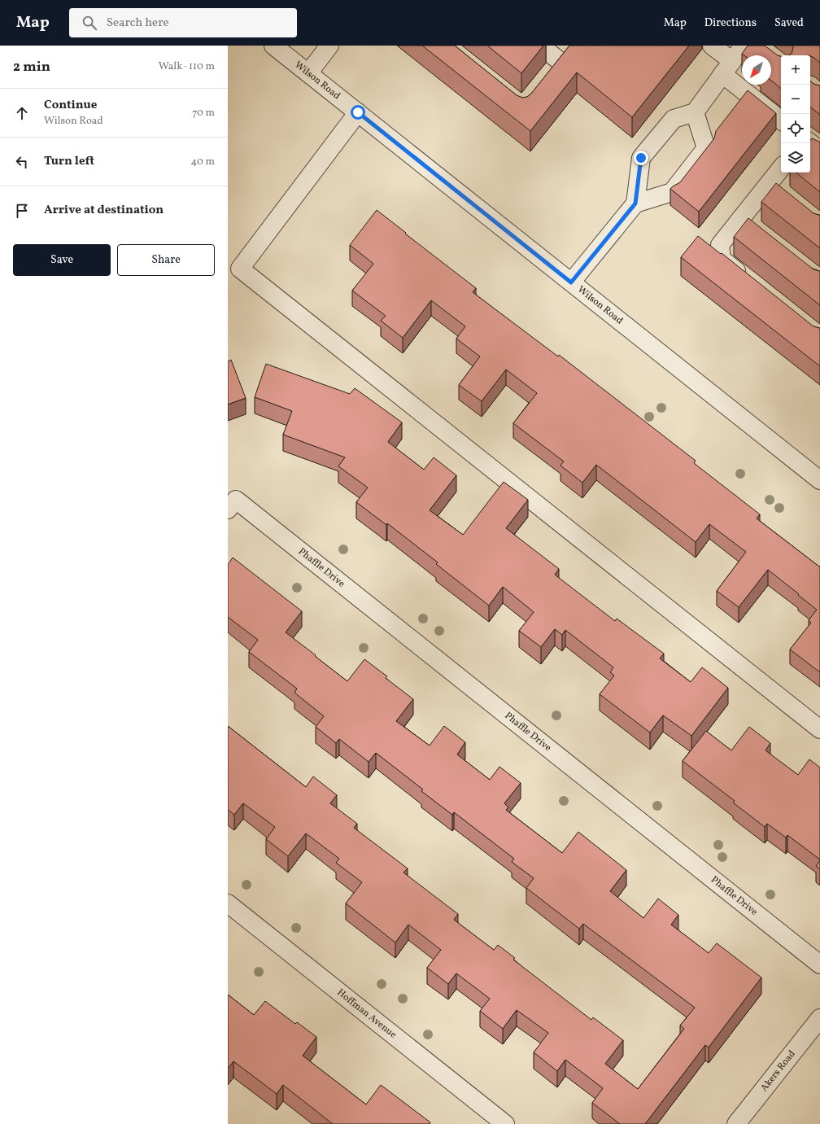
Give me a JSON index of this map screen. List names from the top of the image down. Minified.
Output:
{"streets":{"street":["Wilson Road","Phaffle Drive","Hoffman Avenue","Akers Road"]},"north":"bottom left","page":{"header":"Map","search":"Search here","nav":["Map","Directions","Saved"],"heading":["2 min","Walk · 110 m"],"map_buttons":["+","−"],"list":[["Continue","Wilson Road","70 m"],["Turn left","40 m"],"Arrive at destination"],"buttons":["Save","Share"]}}
